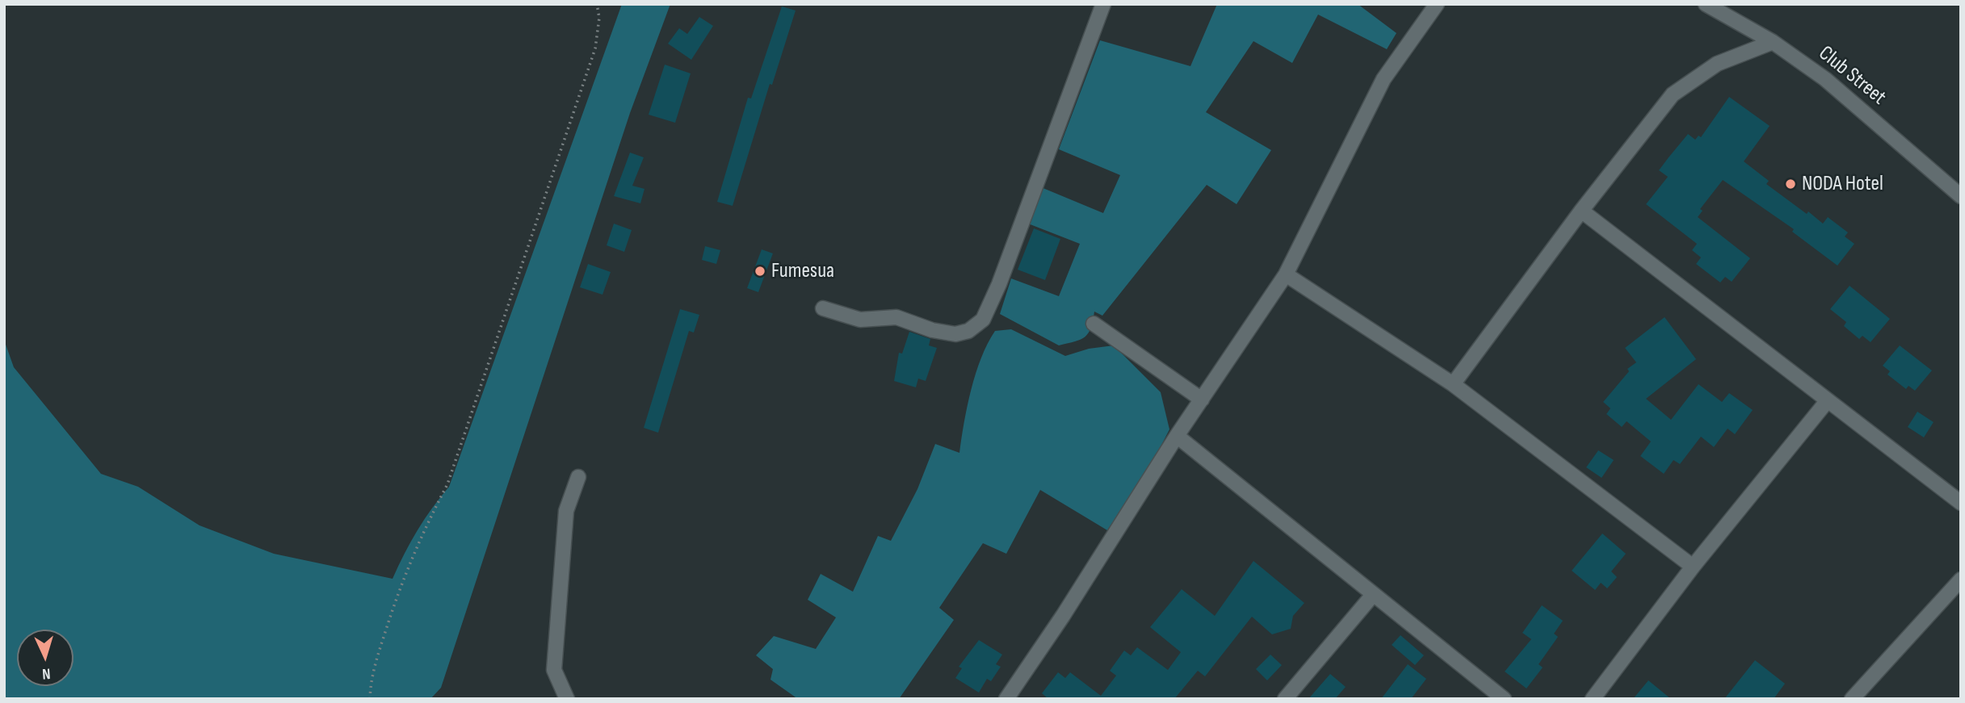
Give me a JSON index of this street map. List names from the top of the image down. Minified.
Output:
{"streets":{"street":["Club Street"]},"places":["NODA Hotel","Fumesua"],"north":"bottom"}
